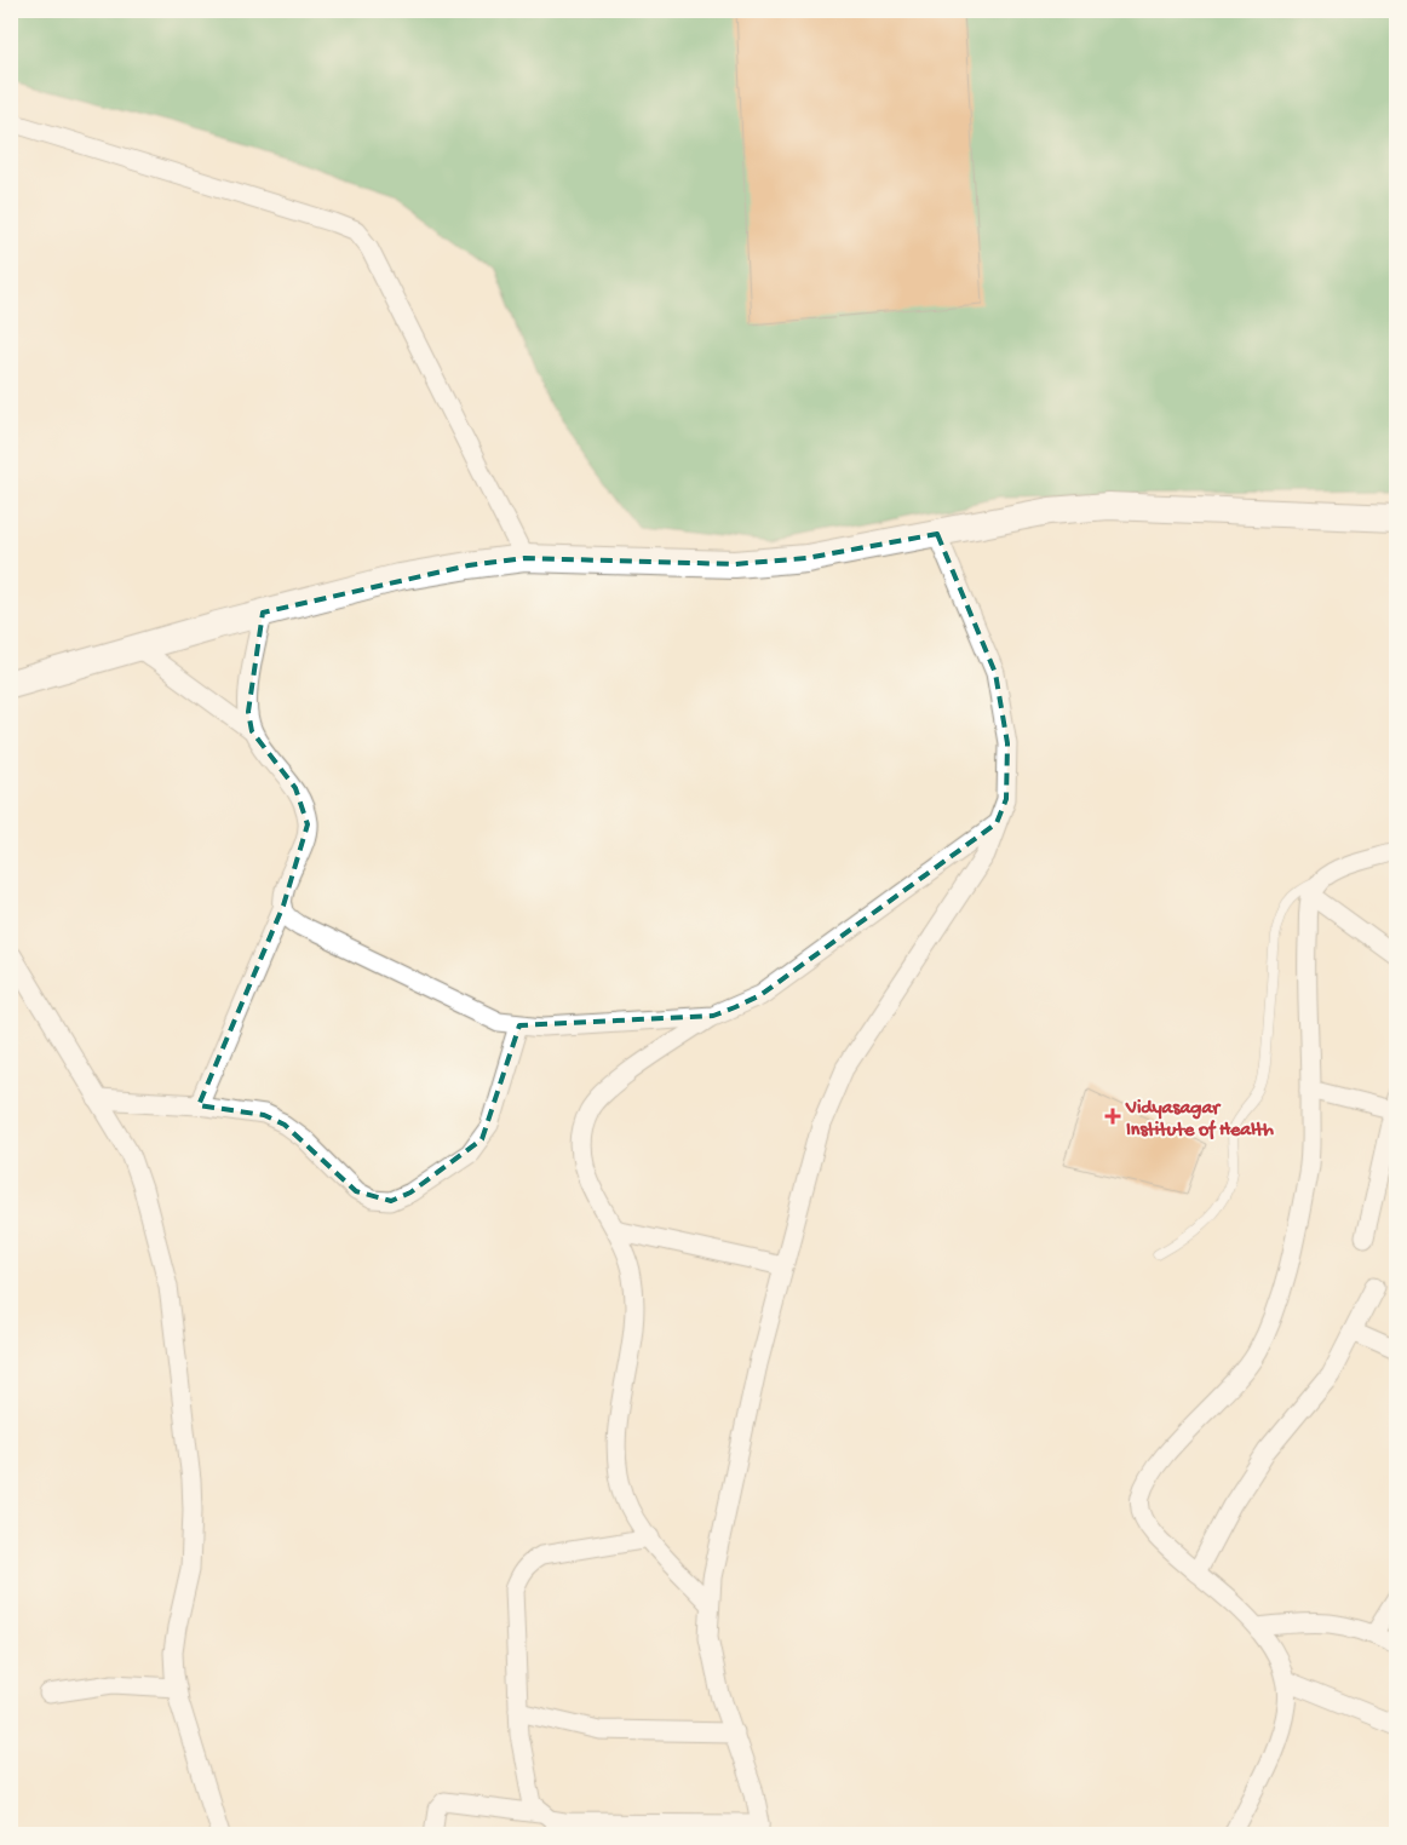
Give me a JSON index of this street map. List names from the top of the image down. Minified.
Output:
{"places":{"health":["Vidyasagar Institute of Health"]}}
